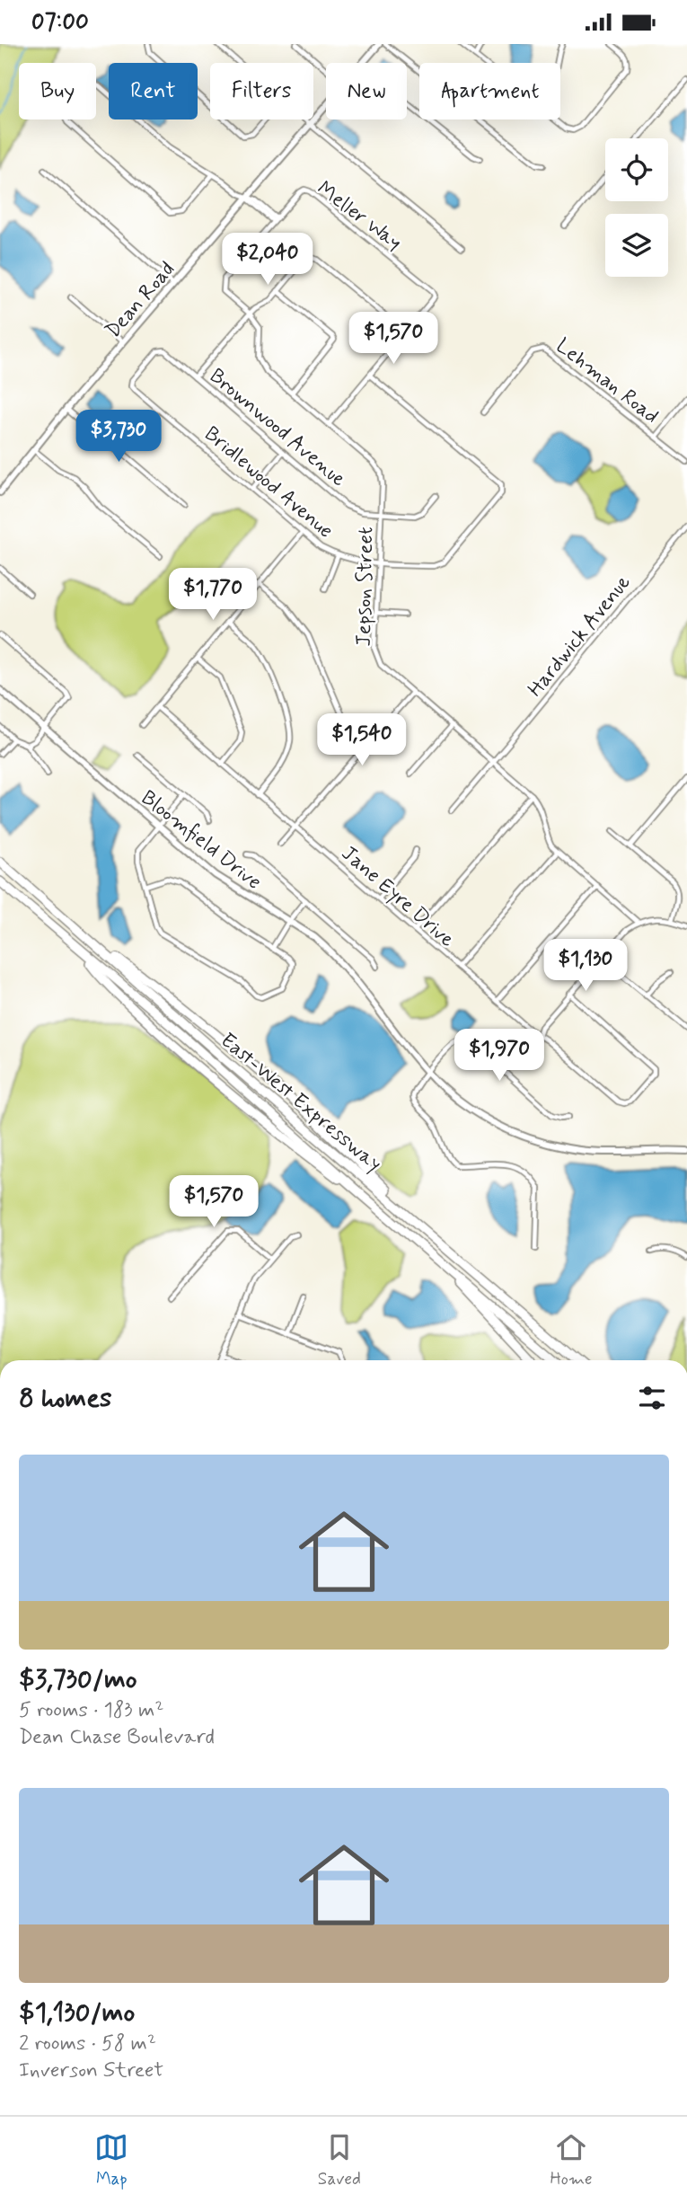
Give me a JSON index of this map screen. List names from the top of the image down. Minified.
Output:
{"streets":{"highway":["East-West Expressway"],"street":["Meller Way","Dean Road","Lehman Road","Brownwood Avenue","Bridlewood Avenue","Jepson Street","Hardwick Avenue","Bloomfield Drive","Jane Eyre Drive"]},"crossings":[["Meller Way","Jepson Street"],["Brownwood Avenue","Bridlewood Avenue"],["Brownwood Avenue","Jepson Street"],["Bridlewood Avenue","Jepson Street"],["Jepson Street","Hardwick Avenue"]],"page":{"status":"07:00","chip":["Buy","Rent","Filters","New","Apartment"],"price":["$2,040","$1,570","$3,730","$1,770","$1,540","$1,130","$1,970","$1,570"],"heading":"8 homes","list":[{"name":"$3,730/mo","note":"5 rooms · 183 m² · Dean Chase Boulevard"},{"name":"$1,130/mo","note":"2 rooms · 58 m² · Inverson Street"}],"tabs":["Map","Saved","Home"]}}
